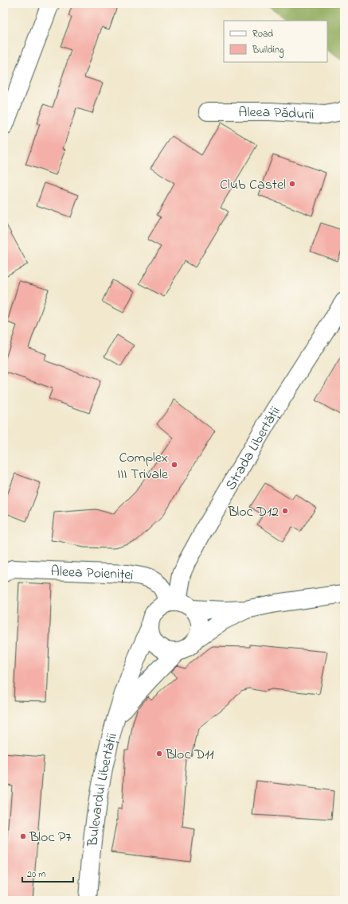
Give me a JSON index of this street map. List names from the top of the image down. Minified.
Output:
{"streets":{"street":["Aleea Pădurii","Strada Libertății","Aleea Poieniței","Bulevardul Libertății"]},"crossings":[["Strada Libertății","Aleea Poieniței"],["Strada Libertății","Bulevardul Libertății"],["Aleea Poieniței","Bulevardul Libertății"]],"places":["Club Castel","Complex III Trivale","Bloc D12","Bloc D11","Bloc P7"],"legend":["Road","Building"],"scale_bar":"20 m"}
